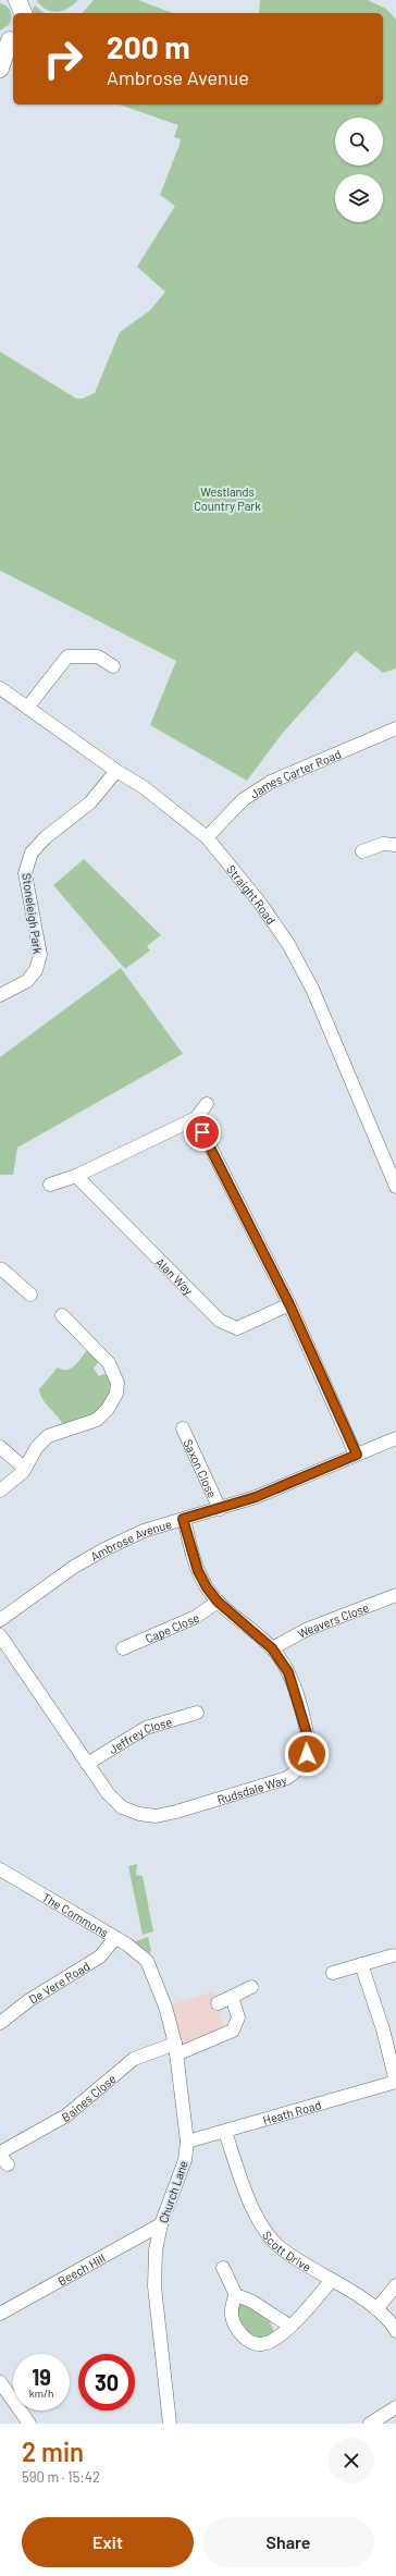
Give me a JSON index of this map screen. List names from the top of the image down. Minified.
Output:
{"streets":{"street":["James Carter Road","Straight Road","Stoneleigh Park","Alan Way","Saxon Close","Ambrose Avenue","Weavers Close","Cape Close","Jeffrey Close","Rudsdale Way","The Commons","De Vere Road","Baines Close","Heath Road","Church Lane","Scott Drive","Beech Hill"]},"crossings":[["James Carter Road","Straight Road"],["Straight Road","Stoneleigh Park"],["Saxon Close","Ambrose Avenue"],["Ambrose Avenue","Rudsdale Way"],["Weavers Close","Rudsdale Way"],["Cape Close","Rudsdale Way"],["Jeffrey Close","Rudsdale Way"],["The Commons","De Vere Road"],["The Commons","Church Lane"],["Baines Close","Church Lane"],["Heath Road","Church Lane"],["Heath Road","Scott Drive"],["Church Lane","Beech Hill"]],"parks":["Westlands Country Park"],"page":{"turn":["200 m","Ambrose Avenue"],"speed":"19 km/h","limit":"30","heading":["2 min","590 m · 15:42"],"buttons":["Exit","Share"]}}
